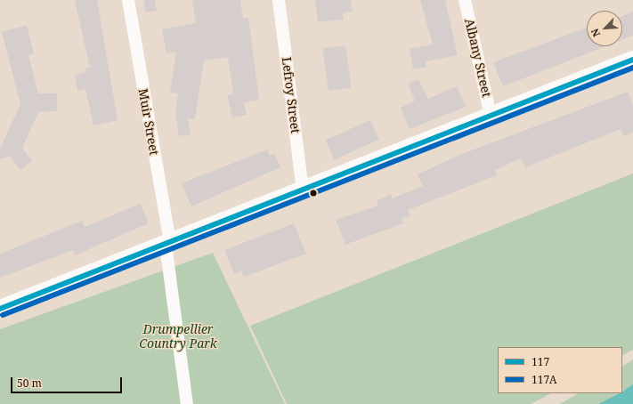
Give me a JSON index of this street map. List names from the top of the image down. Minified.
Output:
{"streets":{"street":["Albany Street","Lefroy Street","Muir Street"]},"parks":["Drumpellier Country Park"],"lines":["transit line 117","transit line 117A"],"legend":["117","117A"],"scale_bar":"50 m","north":"bottom left"}
